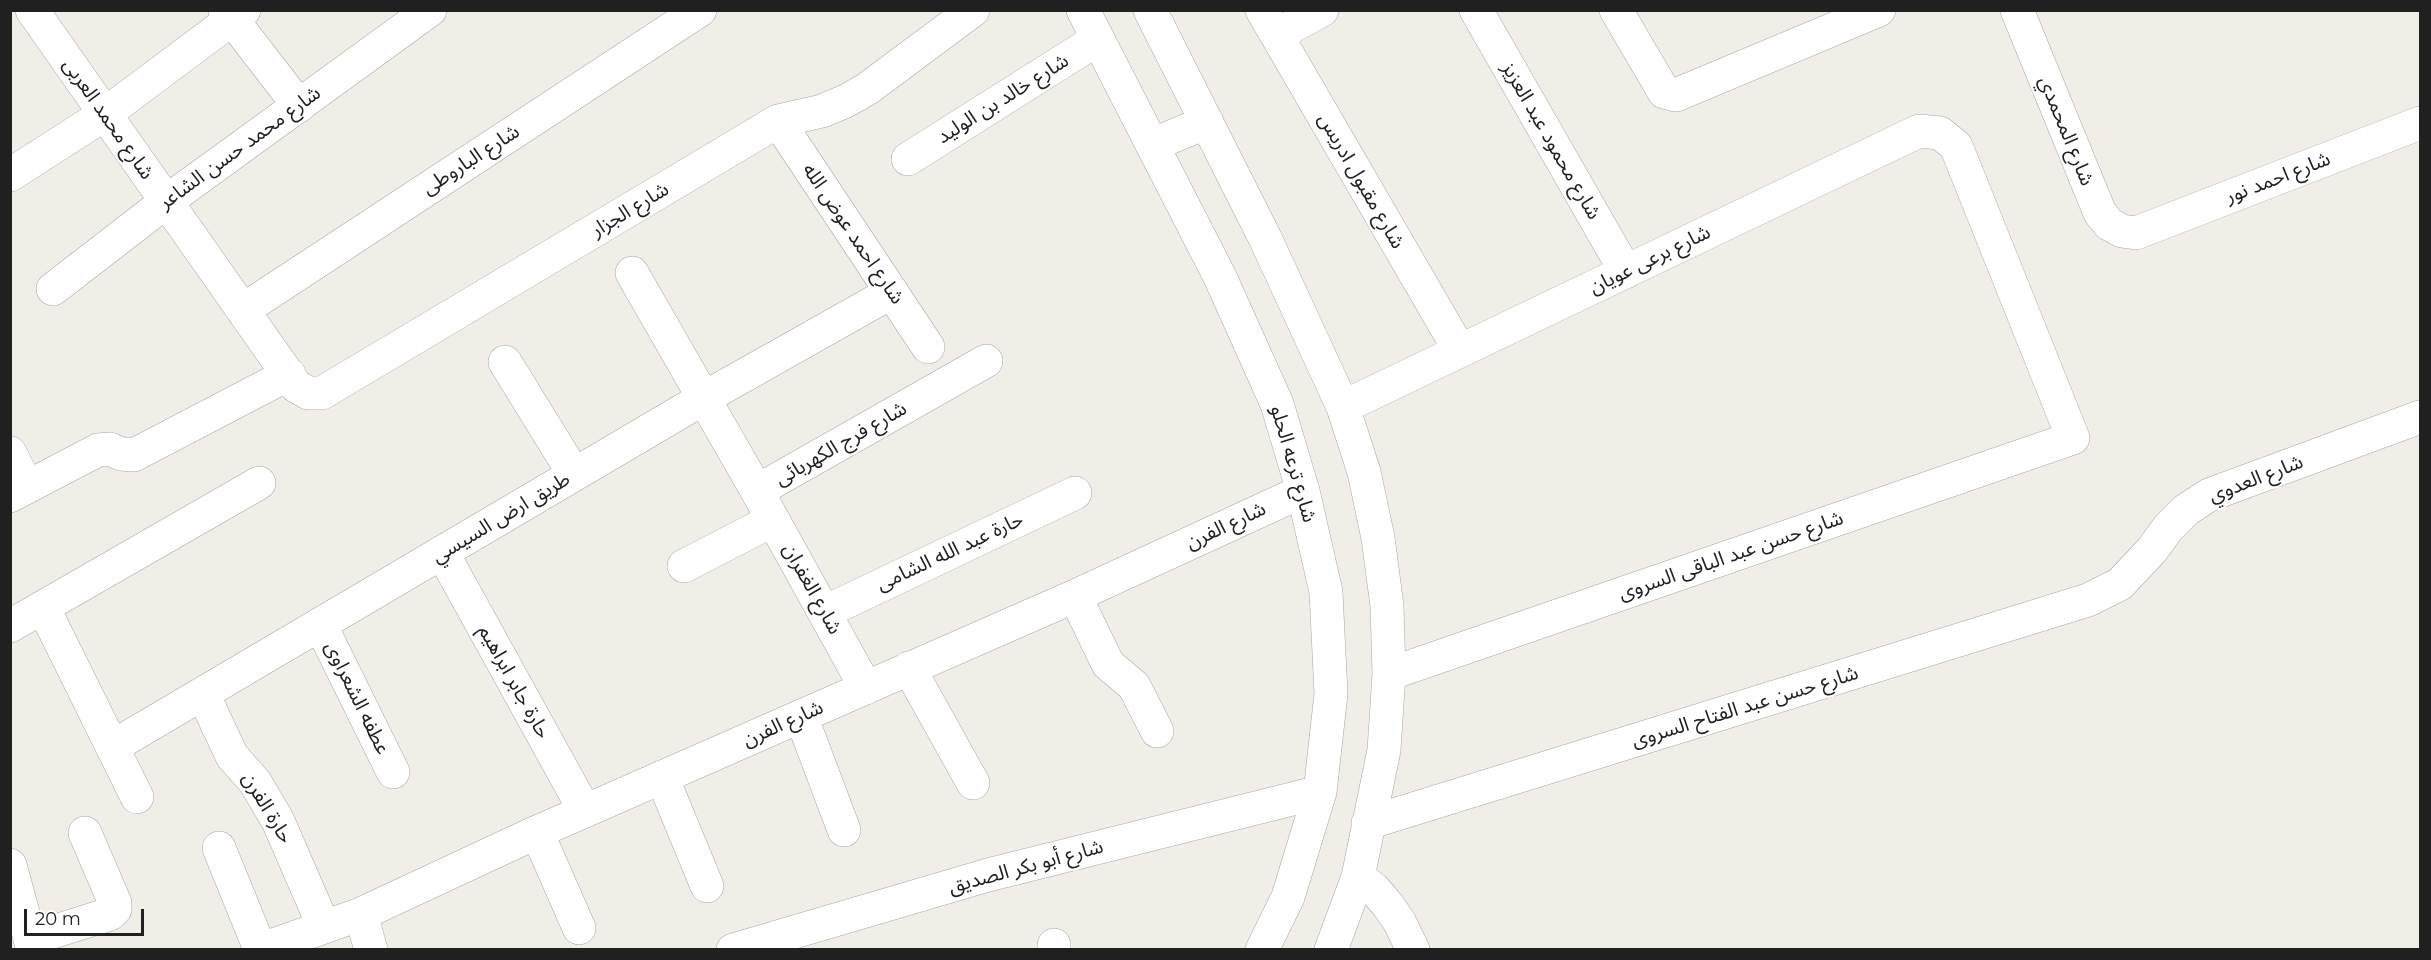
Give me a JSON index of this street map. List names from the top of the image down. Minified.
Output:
{"streets":{"street":["شارع خالد بن الوليد","شارع محمد العربى","شارع المحمدي","شارع محمود عبد العزيز","شارع محمد حسن الشاعر","شارع الباروطى","شارع احمد نور","شارع مقبول ادريس","شارع الجزار","شارع احمد عوض الله","شارع برعى عويان","شارع فرج الكهربائى","شارع ترعه الحلو","شارع العدوي","طريق ارض السيسي","شارع الفرن","حارة عبد الله الشامى","شارع حسن عبد الباقى السروى","شارع الغفران","حارة جابر ابراهيم","عطفه الشعراوى","شارع حسن عبد الفتاح السروى","حارة الفرن","شارع أبو بكر الصديق"]},"crossings":[["شارع خالد بن الوليد","شارع ترعه الحلو"],["شارع محمد العربى","شارع محمد حسن الشاعر"],["شارع محمد العربى","شارع الباروطى"],["شارع محمد العربى","شارع الجزار"],["شارع المحمدي","شارع احمد نور"],["شارع محمود عبد العزيز","شارع برعى عويان"],["شارع مقبول ادريس","شارع برعى عويان"],["شارع الجزار","شارع احمد عوض الله"],["شارع احمد عوض الله","طريق ارض السيسي"],["شارع برعى عويان","شارع حسن عبد الباقى السروى"],["شارع فرج الكهربائى","طريق ارض السيسي"],["شارع فرج الكهربائى","شارع الغفران"],["شارع ترعه الحلو","شارع الفرن"],["شارع ترعه الحلو","شارع أبو بكر الصديق"],["شارع العدوي","شارع حسن عبد الفتاح السروى"],["طريق ارض السيسي","حارة جابر ابراهيم"],["طريق ارض السيسي","عطفه الشعراوى"],["طريق ارض السيسي","حارة الفرن"],["شارع الفرن","شارع الغفران"],["شارع الفرن","حارة جابر ابراهيم"],["شارع الفرن","حارة الفرن"],["حارة عبد الله الشامى","شارع الغفران"]],"scale_bar":"20 m"}
